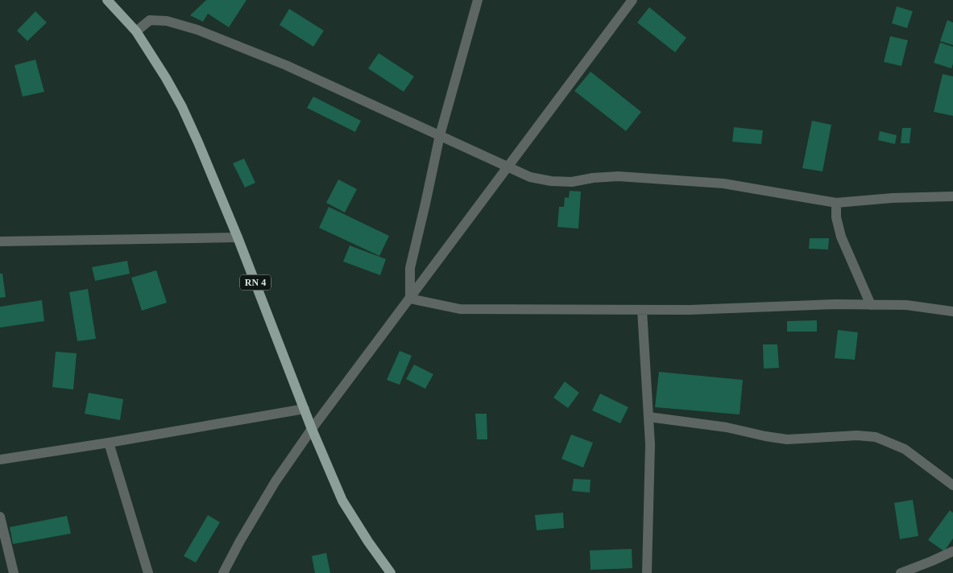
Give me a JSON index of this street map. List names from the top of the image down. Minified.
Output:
{"streets":{"main road":["RN 4"]}}
